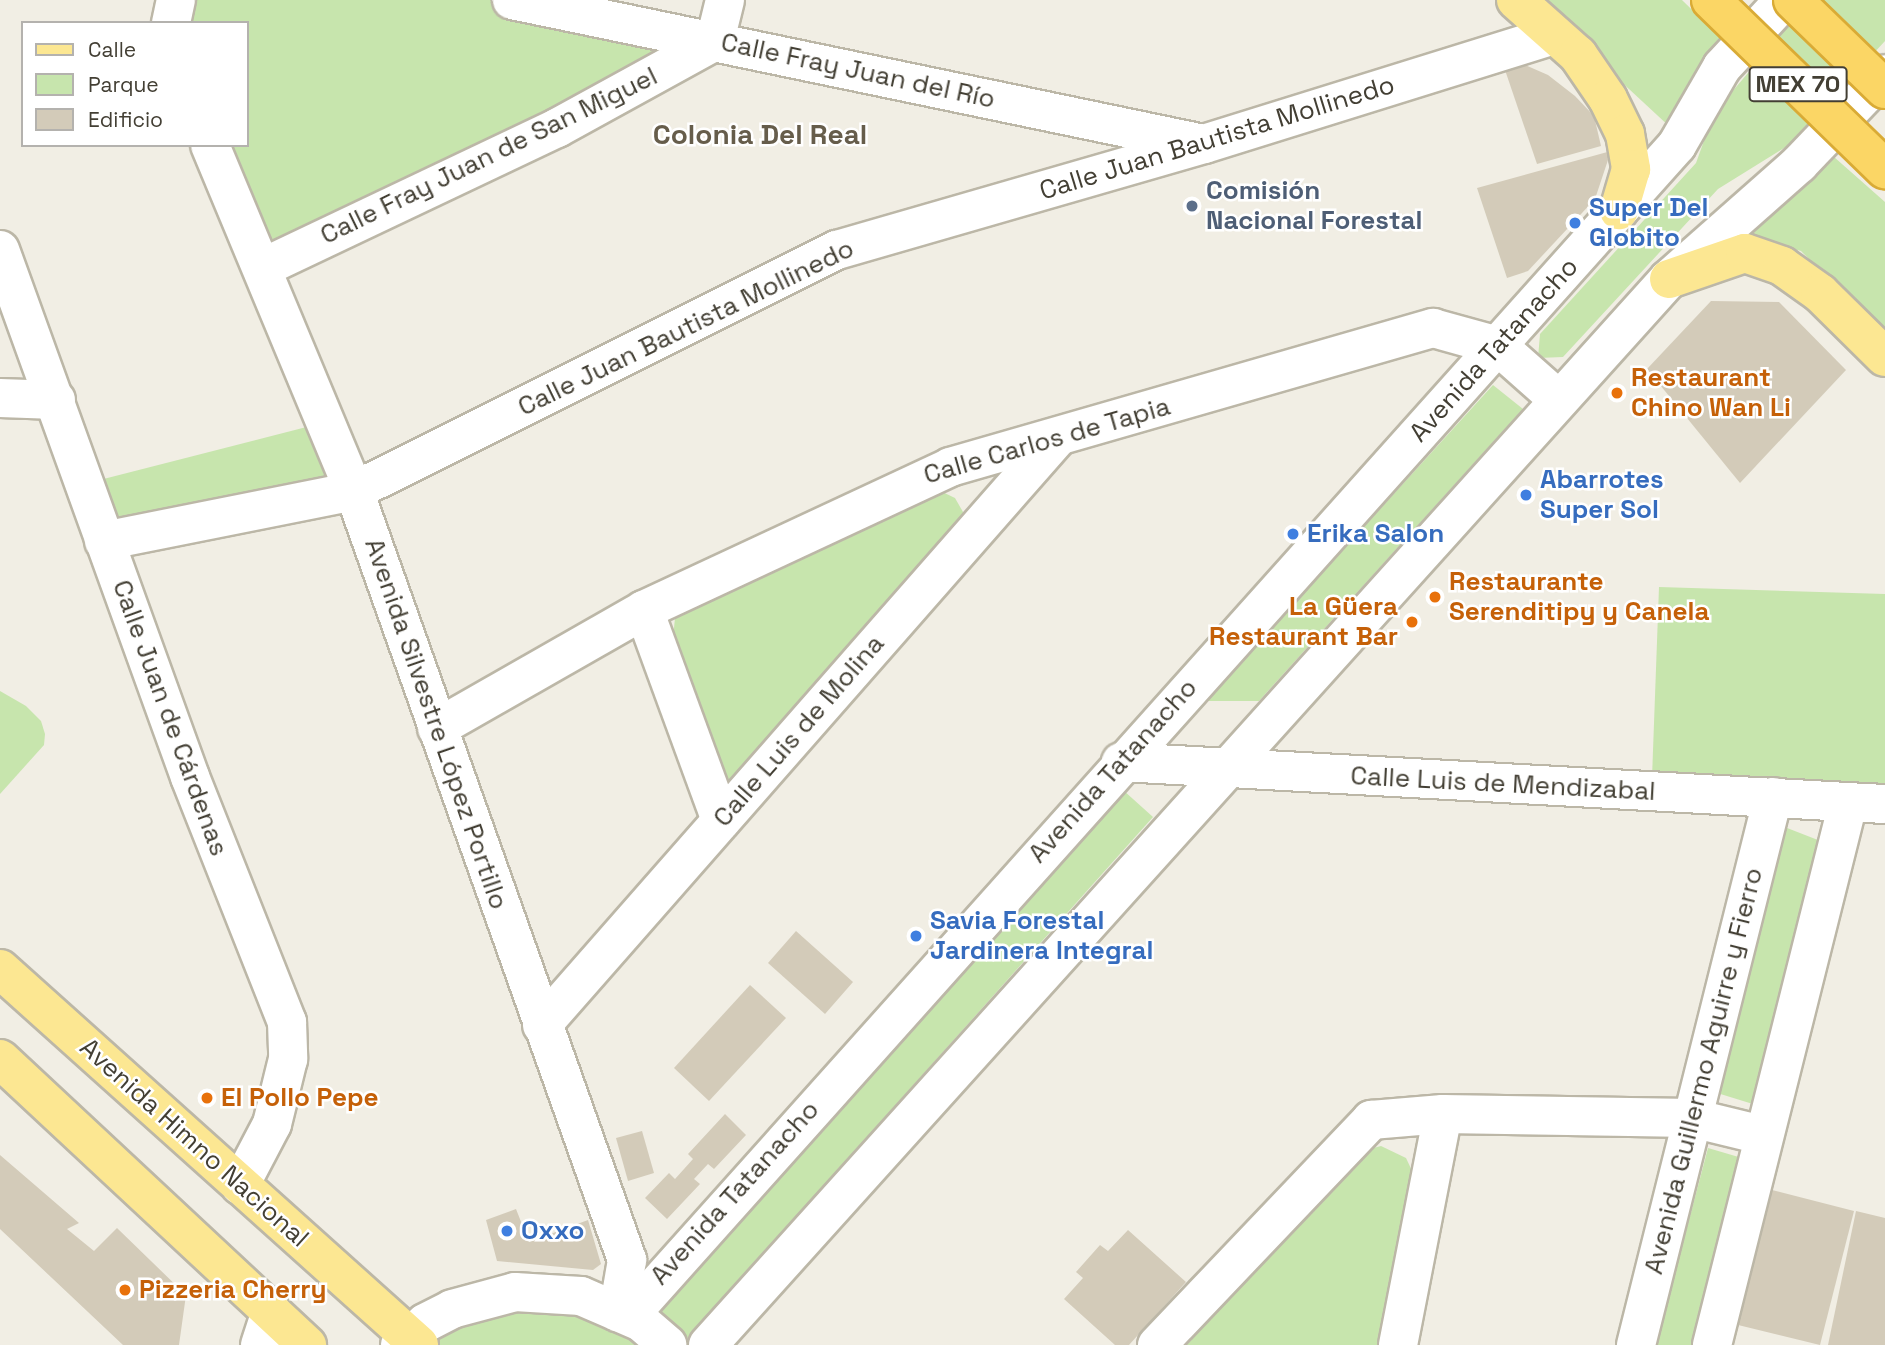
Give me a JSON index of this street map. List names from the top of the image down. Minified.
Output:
{"streets":{"highway":["MEX 70"],"main road":["Avenida Himno Nacional"],"street":["Calle Fray Juan del Río","Calle Juan Bautista Mollinedo","Calle Fray Juan de San Miguel","Avenida Tatanacho","Calle Carlos de Tapia","Calle Juan de Cárdenas","Avenida Silvestre López Portillo","Calle Luis de Molina","Calle Luis de Mendizabal","Avenida Guillermo Aguirre y Fierro"]},"crossings":[["Calle Fray Juan del Río","Calle Juan Bautista Mollinedo"],["Calle Fray Juan del Río","Calle Fray Juan de San Miguel"],["Calle Juan Bautista Mollinedo","Calle Juan de Cárdenas"],["Calle Juan Bautista Mollinedo","Avenida Silvestre López Portillo"],["Calle Fray Juan de San Miguel","Avenida Silvestre López Portillo"],["Avenida Tatanacho","Calle Carlos de Tapia"],["Avenida Tatanacho","Avenida Silvestre López Portillo"],["Avenida Tatanacho","Calle Luis de Mendizabal"],["Calle Carlos de Tapia","Avenida Silvestre López Portillo"],["Calle Carlos de Tapia","Calle Luis de Molina"],["Calle Juan de Cárdenas","Avenida Himno Nacional"],["Avenida Silvestre López Portillo","Calle Luis de Molina"],["Calle Luis de Mendizabal","Avenida Guillermo Aguirre y Fierro"]],"districts":["Colonia Del Real"],"places":["Comisión Nacional Forestal","Super Del Globito","Restaurant Chino Wan Li","Abarrotes Super Sol","Erika Salon","Restaurante Serenditipy y Canela","La Güera Restaurant Bar","Savia Forestal Jardinera Integral","El Pollo Pepe","Oxxo","Pizzeria Cherry"],"legend":["Calle","Parque","Edificio"]}
